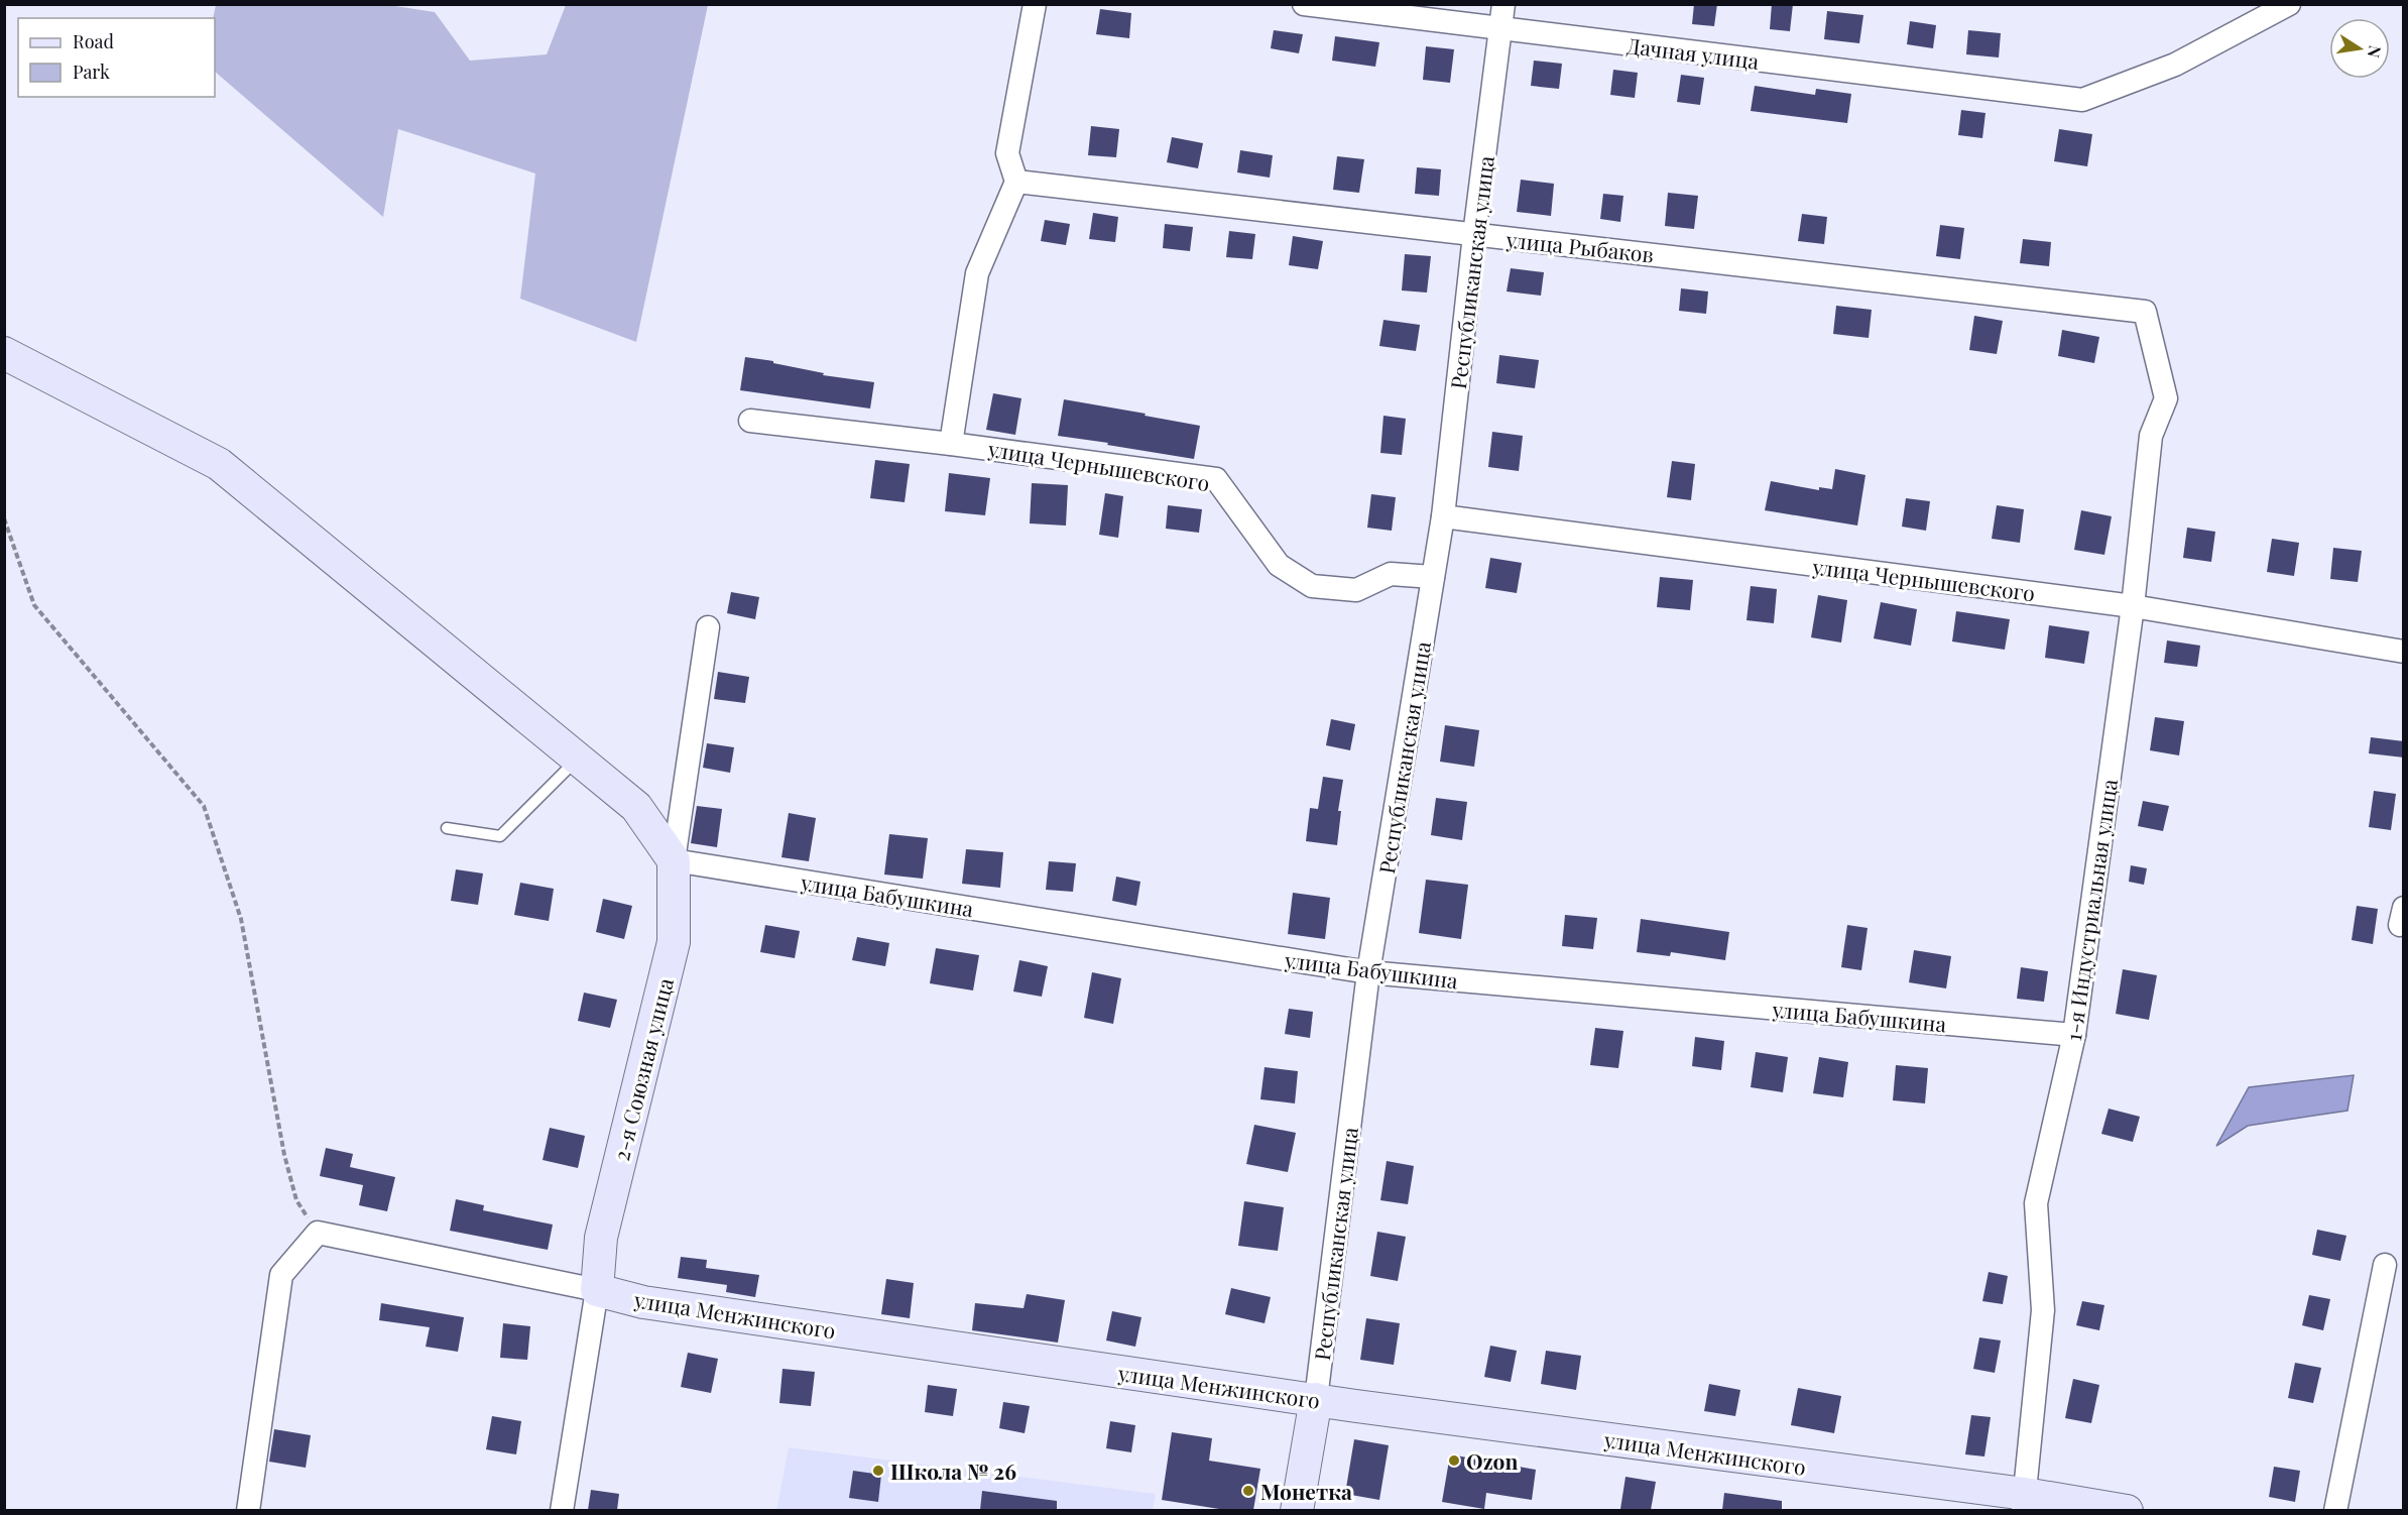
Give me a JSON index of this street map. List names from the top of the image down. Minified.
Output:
{"streets":{"main road":["Республиканская улица","2-я Союзная улица","улица Менжинского"],"street":["Дачная улица","улица Рыбаков","улица Чернышевского","улица Бабушкина","1-я Индустриальная улица"]},"crossings":[["Дачная улица","Республиканская улица"],["улица Рыбаков","Республиканская улица"],["улица Рыбаков","1-я Индустриальная улица"],["Республиканская улица","улица Чернышевского"],["Республиканская улица","улица Бабушкина"],["Республиканская улица","улица Менжинского"],["улица Чернышевского","1-я Индустриальная улица"],["улица Бабушкина","1-я Индустриальная улица"],["улица Бабушкина","2-я Союзная улица"],["1-я Индустриальная улица","улица Менжинского"],["2-я Союзная улица","улица Менжинского"]],"places":["Ozon","Школа № 26","Монетка"],"legend":["Road","Park"],"north":"right"}
